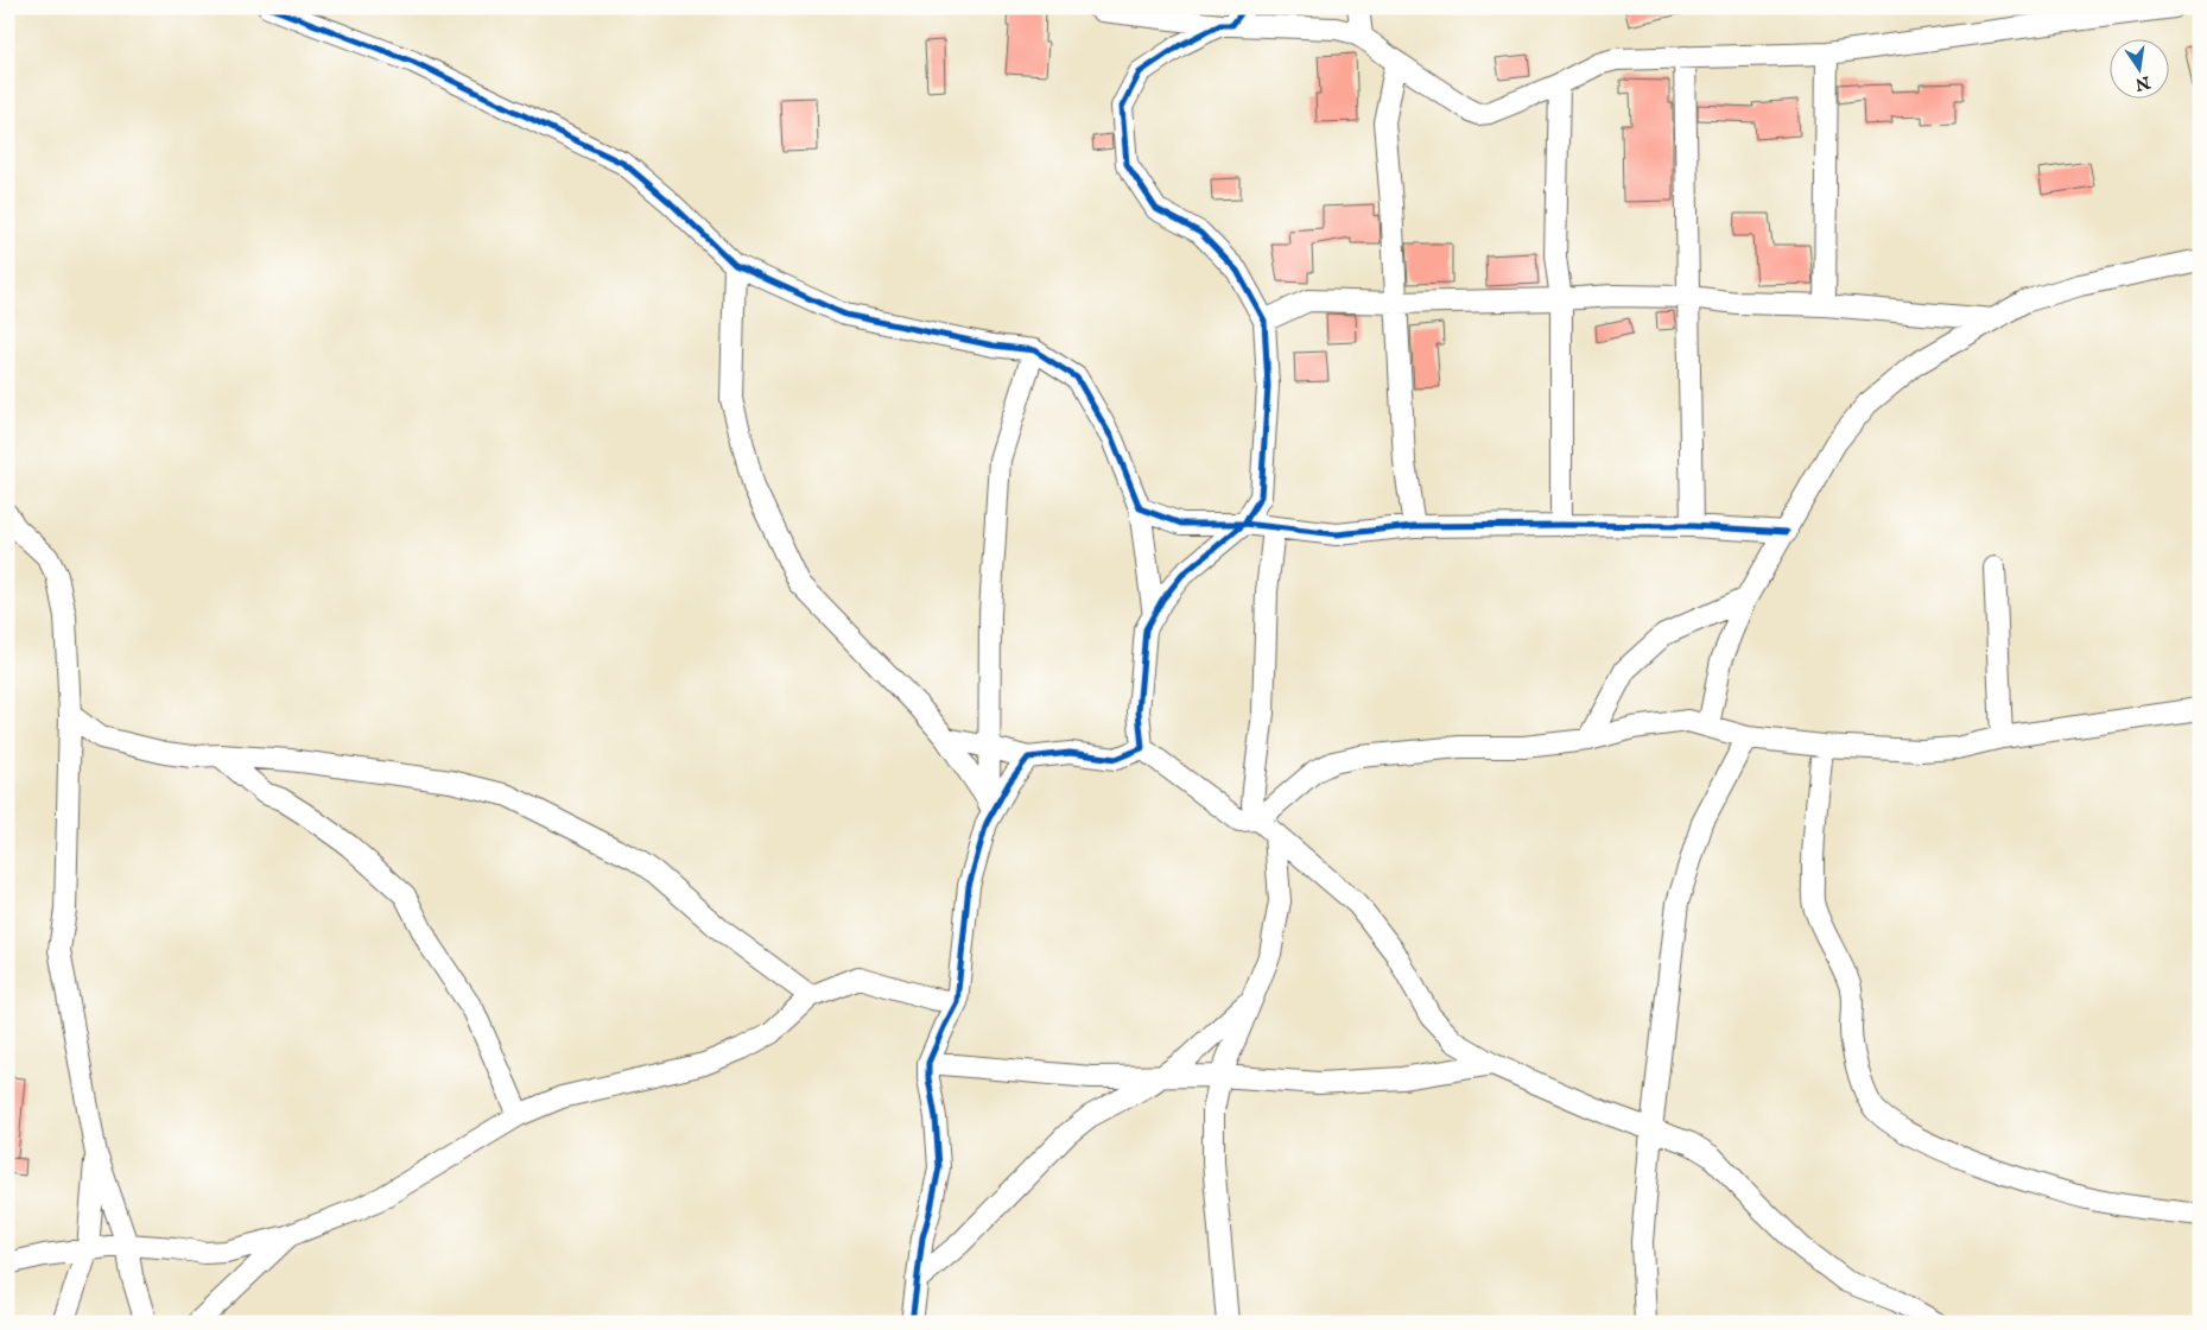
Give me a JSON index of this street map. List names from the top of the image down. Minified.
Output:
{"north":"bottom"}
